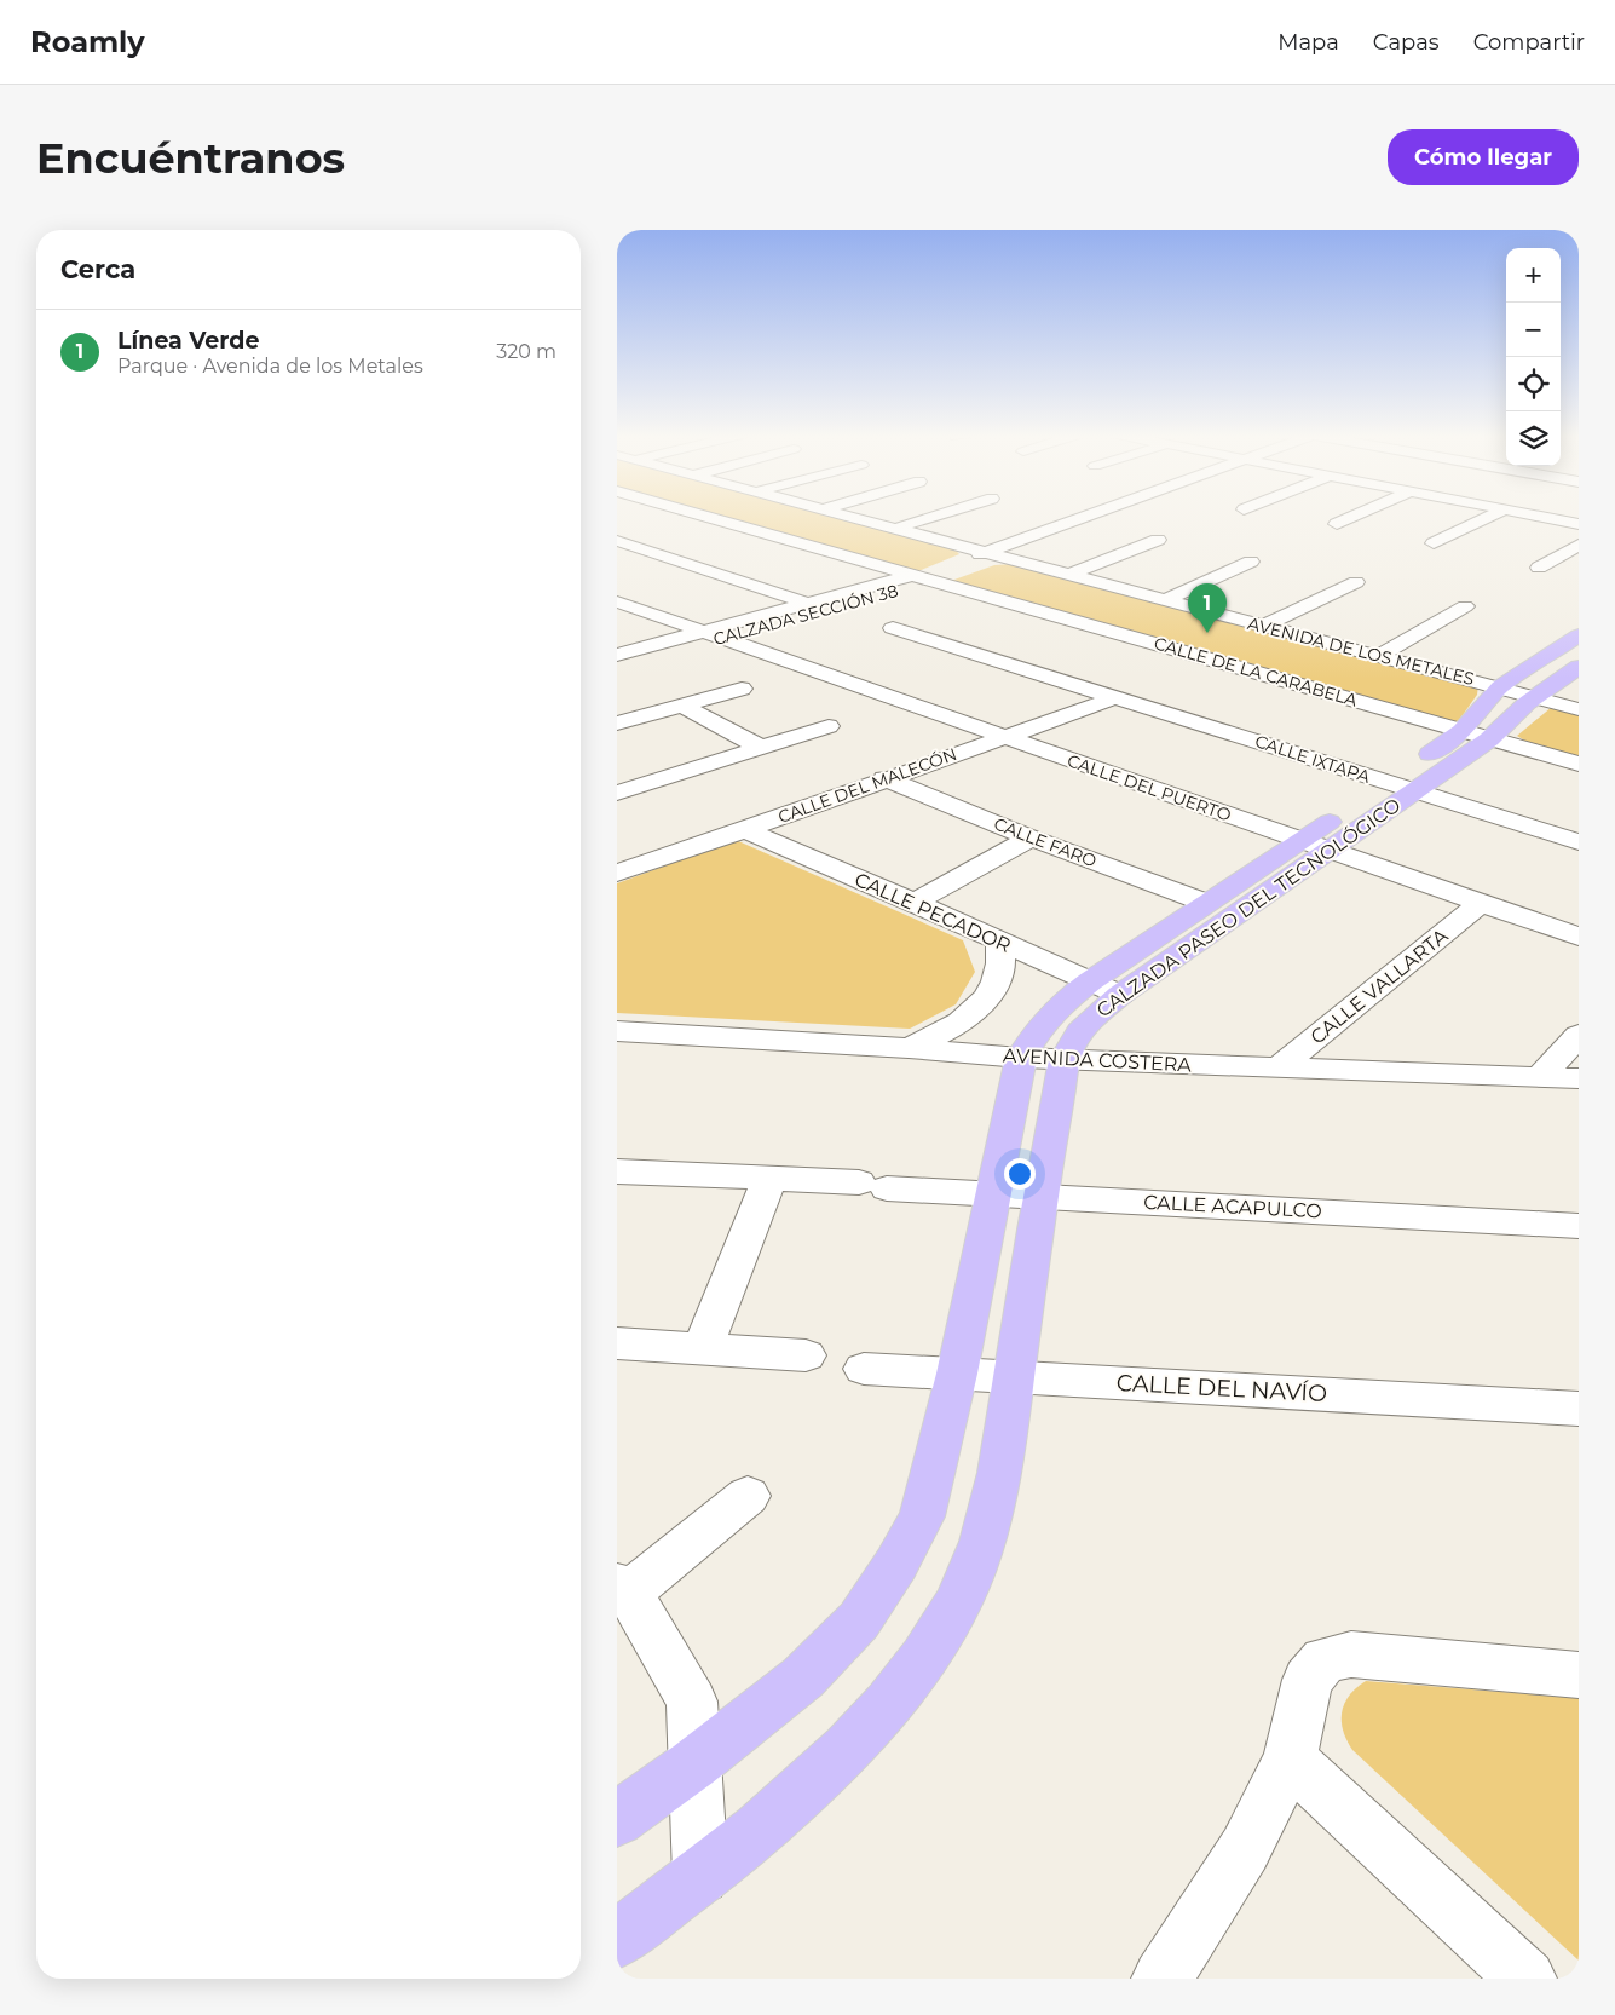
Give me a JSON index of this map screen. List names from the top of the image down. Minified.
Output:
{"streets":{"main road":["CALZADA PASEO DEL TECNOLÓGICO"],"street":["CALZADA SECCIÓN 38","AVENIDA DE LOS METALES","CALLE DE LA CARABELA","CALLE IXTAPA","CALLE DEL MALECÓN","CALLE DEL PUERTO","CALLE FARO","CALLE PECADOR","CALLE VALLARTA","AVENIDA COSTERA","CALLE ACAPULCO","CALLE DEL NAVÍO"]},"crossings":[["CALZADA SECCIÓN 38","AVENIDA DE LOS METALES"],["CALZADA SECCIÓN 38","CALLE DE LA CARABELA"],["CALZADA SECCIÓN 38","CALLE DEL PUERTO"],["AVENIDA DE LOS METALES","CALZADA PASEO DEL TECNOLÓGICO"],["CALLE DE LA CARABELA","CALZADA PASEO DEL TECNOLÓGICO"],["CALLE IXTAPA","CALLE DEL MALECÓN"],["CALLE IXTAPA","CALZADA PASEO DEL TECNOLÓGICO"],["CALLE DEL MALECÓN","CALLE DEL PUERTO"],["CALLE DEL MALECÓN","CALLE FARO"],["CALLE DEL MALECÓN","CALLE PECADOR"],["CALLE DEL PUERTO","CALZADA PASEO DEL TECNOLÓGICO"],["CALLE DEL PUERTO","CALLE VALLARTA"],["CALLE FARO","CALZADA PASEO DEL TECNOLÓGICO"],["CALZADA PASEO DEL TECNOLÓGICO","CALLE PECADOR"],["CALZADA PASEO DEL TECNOLÓGICO","AVENIDA COSTERA"],["CALZADA PASEO DEL TECNOLÓGICO","CALLE ACAPULCO"],["CALZADA PASEO DEL TECNOLÓGICO","CALLE DEL NAVÍO"],["CALLE VALLARTA","AVENIDA COSTERA"]],"page":{"header":"Roamly","nav":["Mapa","Capas","Compartir"],"buttons":"Cómo llegar","title":"Encuéntranos","heading":"Cerca","map_buttons":["+","−"],"list":[{"mark":"1","name":"Línea Verde","note":"Parque · Avenida de los Metales","value":"320 m"}],"pins":"1"}}
